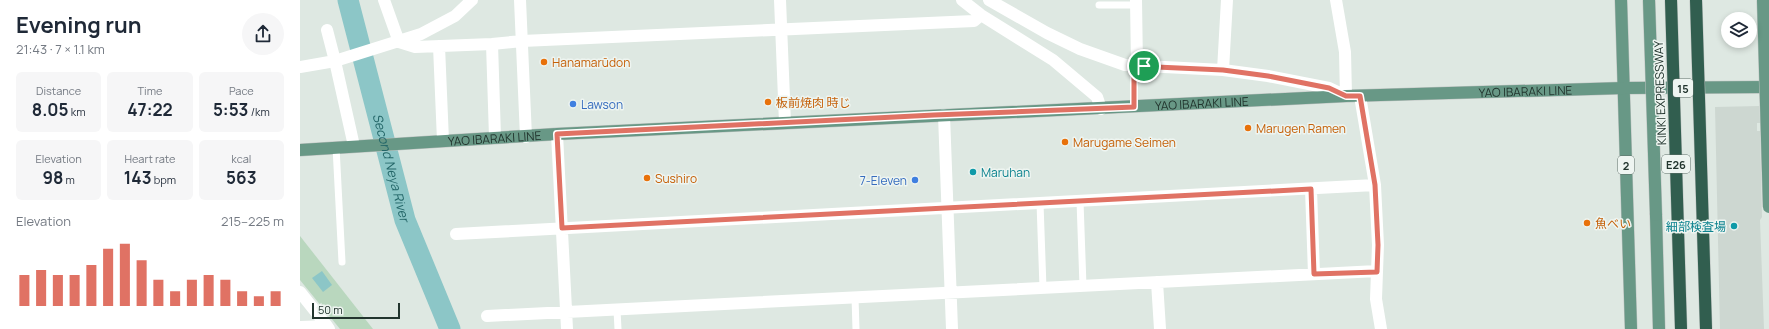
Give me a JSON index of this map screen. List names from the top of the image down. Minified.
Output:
{"streets":{"highway":["KINKI EXPRESSWAY","E26"],"main road":["15","YAO IBARAKI LINE","2"]},"crossings":[["YAO IBARAKI LINE","2"]],"water":["Second Neya River"],"places":["Hanamarūdon","板前焼肉 時じ","Lawson","Marugen Ramen","Marugame Seimen","Maruhan","Sushiro","7-Eleven","魚べい","細部検査場"],"scale_bar":"50 m","page":{"heading":["Evening run","21:43 · 7 × 1.1 km"],"stats":[["Distance","8.05 km"],["Time","47:22"],["Pace","5:53 /km"],["Elevation","98 m"],["Heart rate","143 bpm"],["kcal","563"]],"chart":["Elevation","215–225 m"],"scale":"50 m"}}
